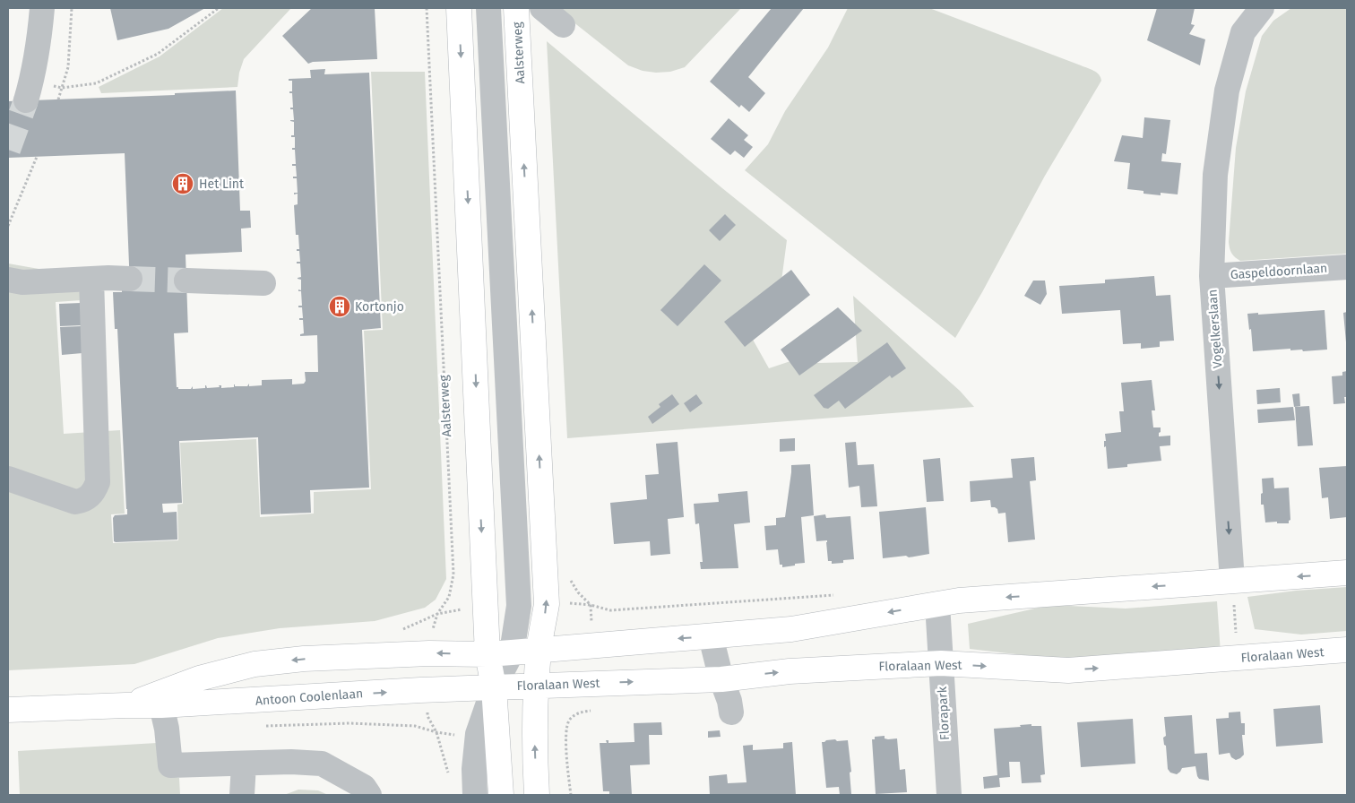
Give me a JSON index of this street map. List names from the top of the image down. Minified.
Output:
{"streets":{"main road":["Aalsterweg","Floralaan West","Antoon Coolenlaan"],"street":["Gaspeldoornlaan","Vogelkerslaan","Florapark"]},"crossings":[["Aalsterweg","Floralaan West"],["Aalsterweg","Antoon Coolenlaan"],["Gaspeldoornlaan","Vogelkerslaan"],["Floralaan West","Antoon Coolenlaan"],["Floralaan West","Florapark"]],"one_way":["Vogelkerslaan"],"places":{"building":["Het Lint","Kortonjo"]}}
